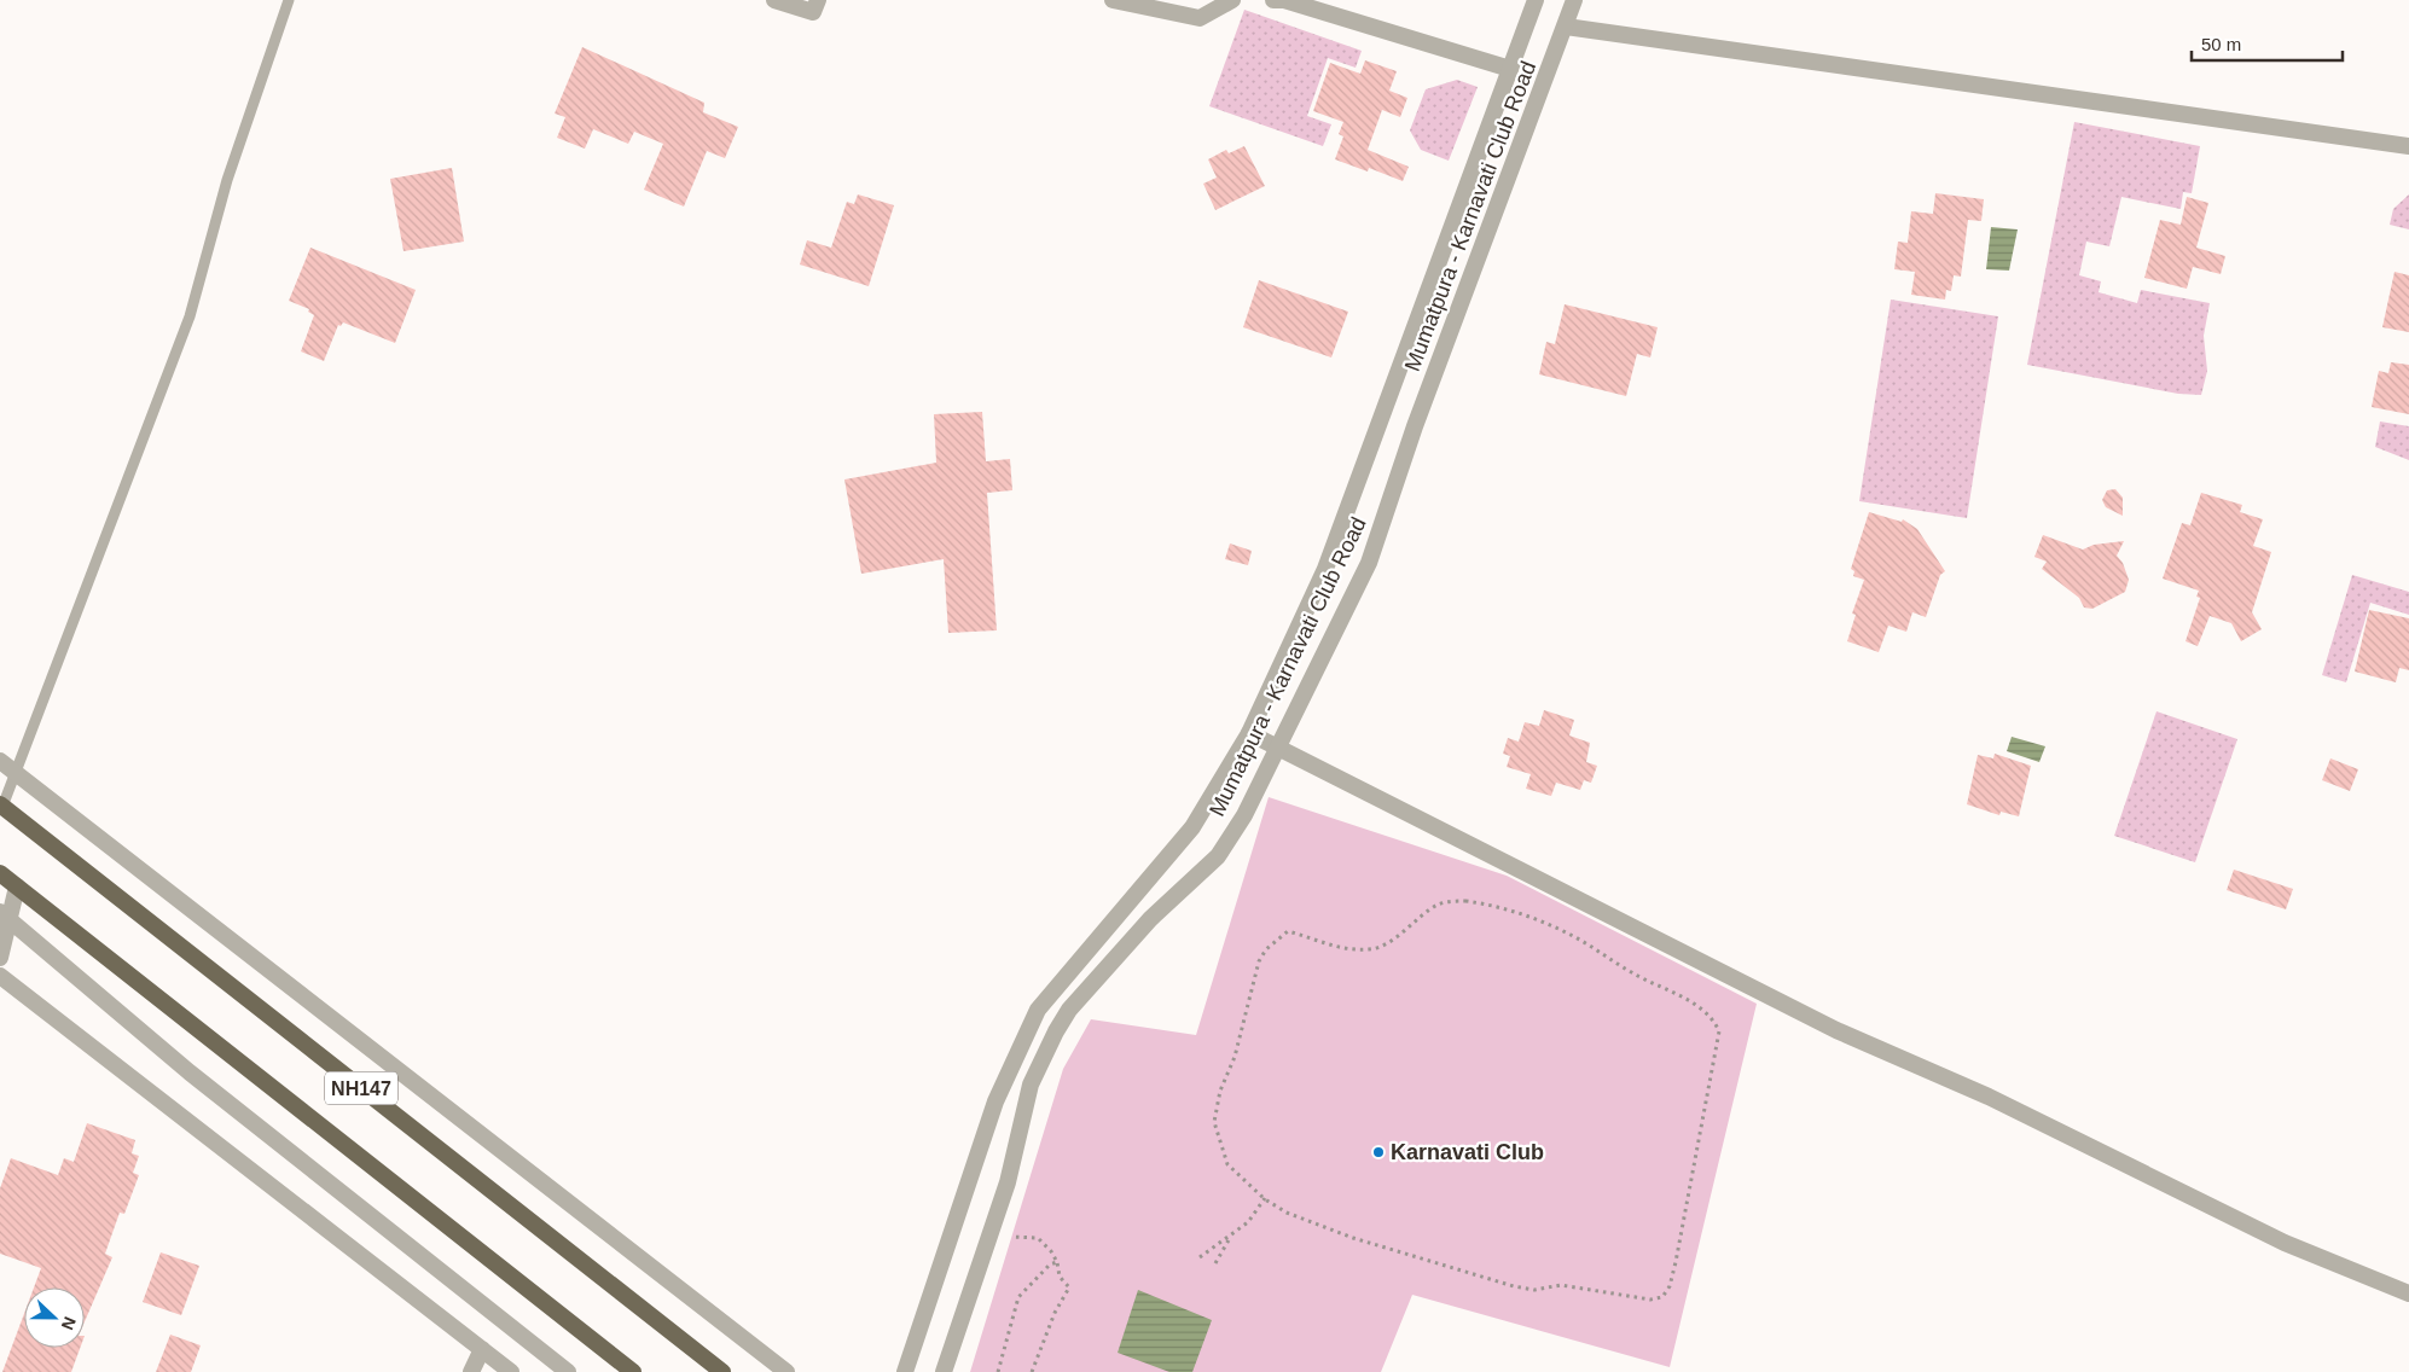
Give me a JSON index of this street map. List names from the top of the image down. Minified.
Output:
{"streets":{"highway":["NH147"],"street":["Mumatpura - Karnavati Club Road"]},"places":["Karnavati Club"],"scale_bar":"50 m","north":"right"}
